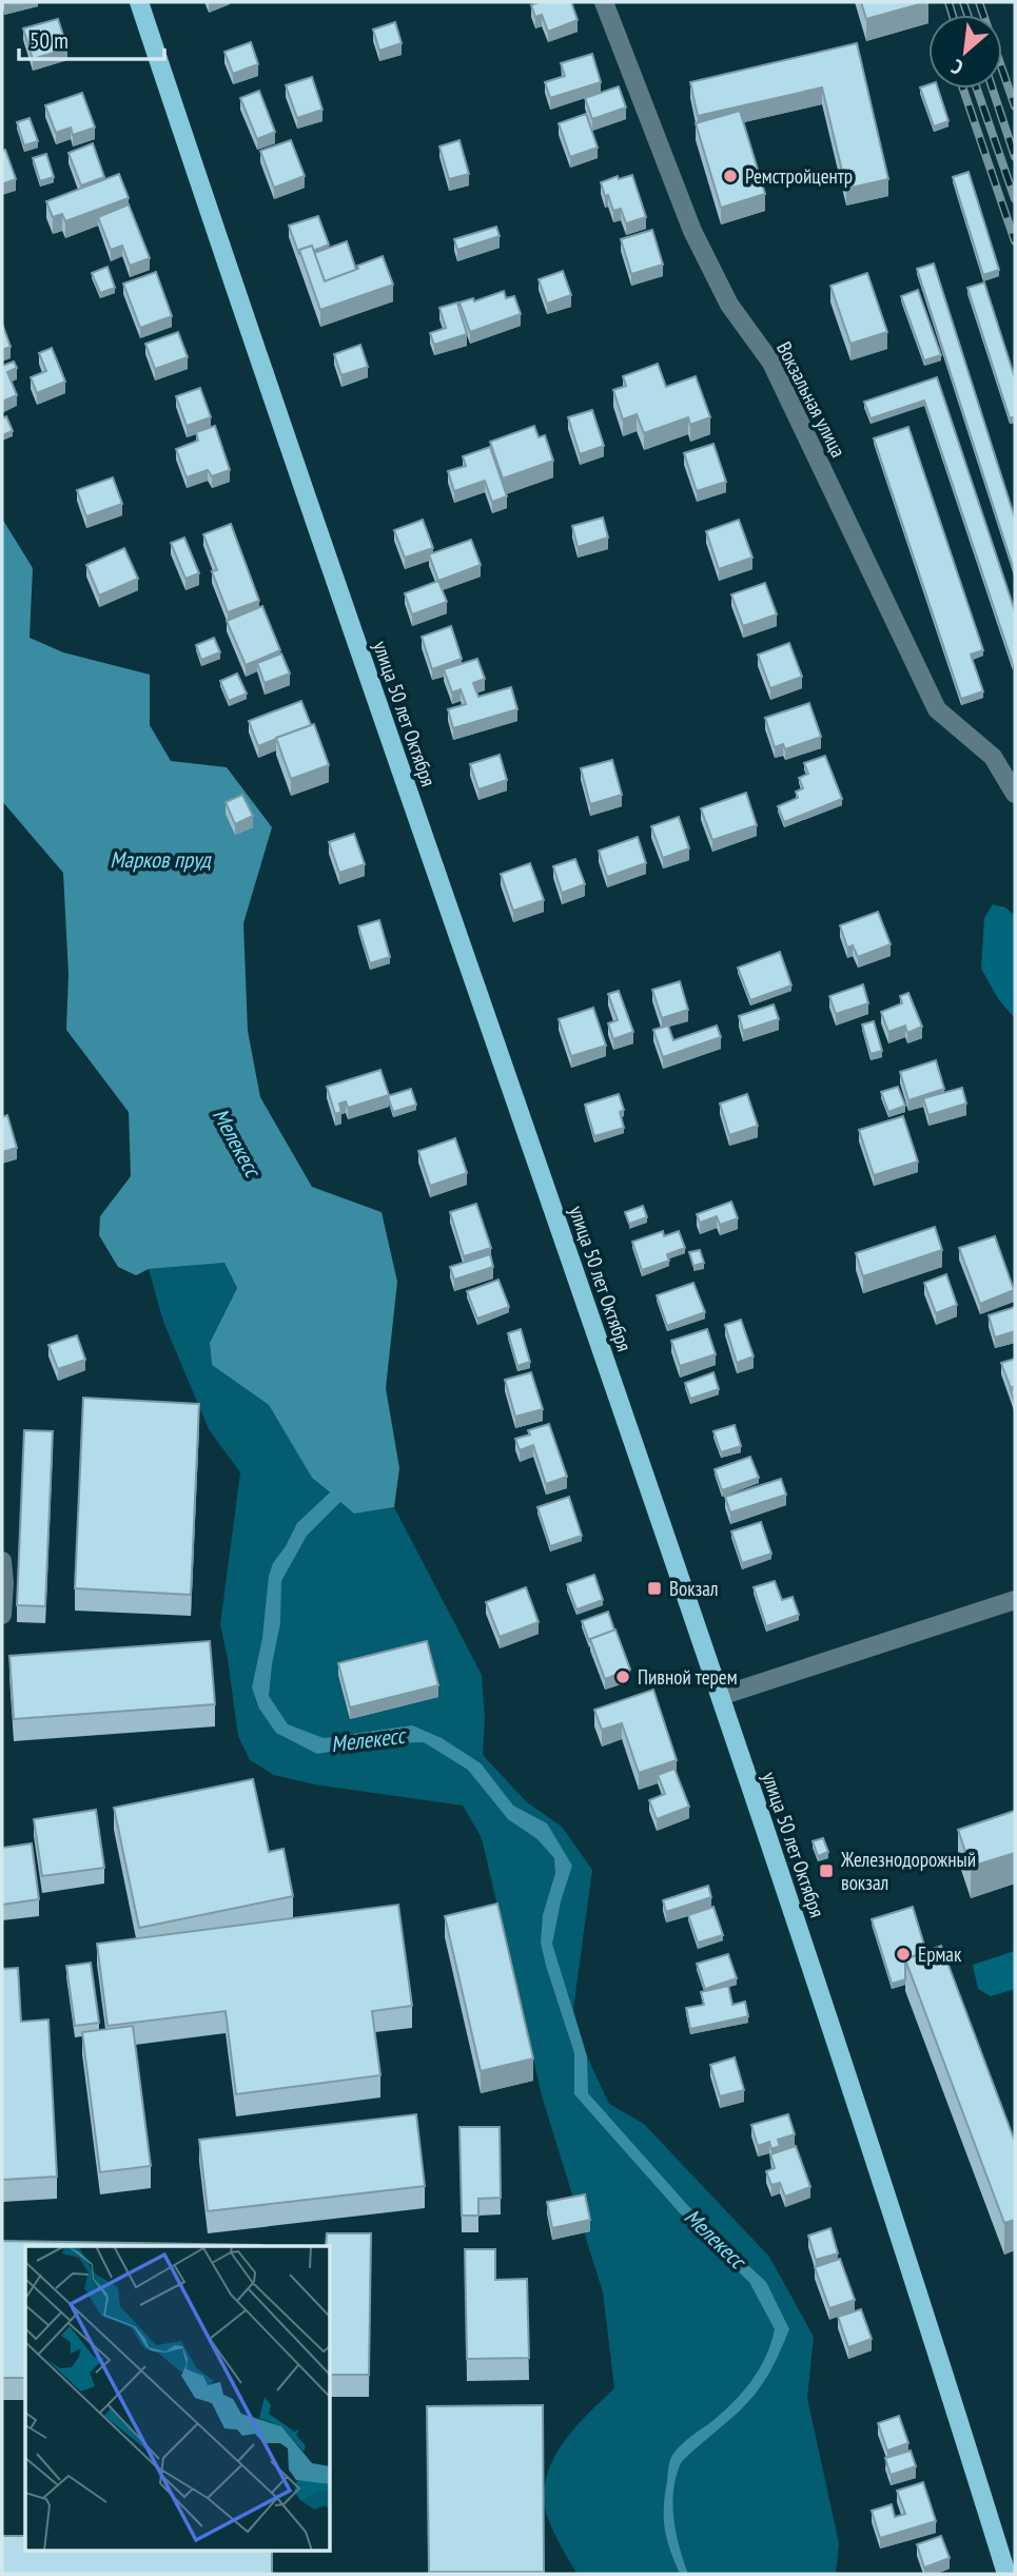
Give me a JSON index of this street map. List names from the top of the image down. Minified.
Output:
{"streets":{"main road":["улица 50 лет Октября"],"street":["Вокзальная улица"]},"water":["Марков пруд","Мелекесс"],"places":{"other":["Ремстройцентр","Пивной терем","Ермак"],"transit":["Вокзал","Железнодорожный вокзал"]},"scale_bar":"50 m","north":"bottom left"}
